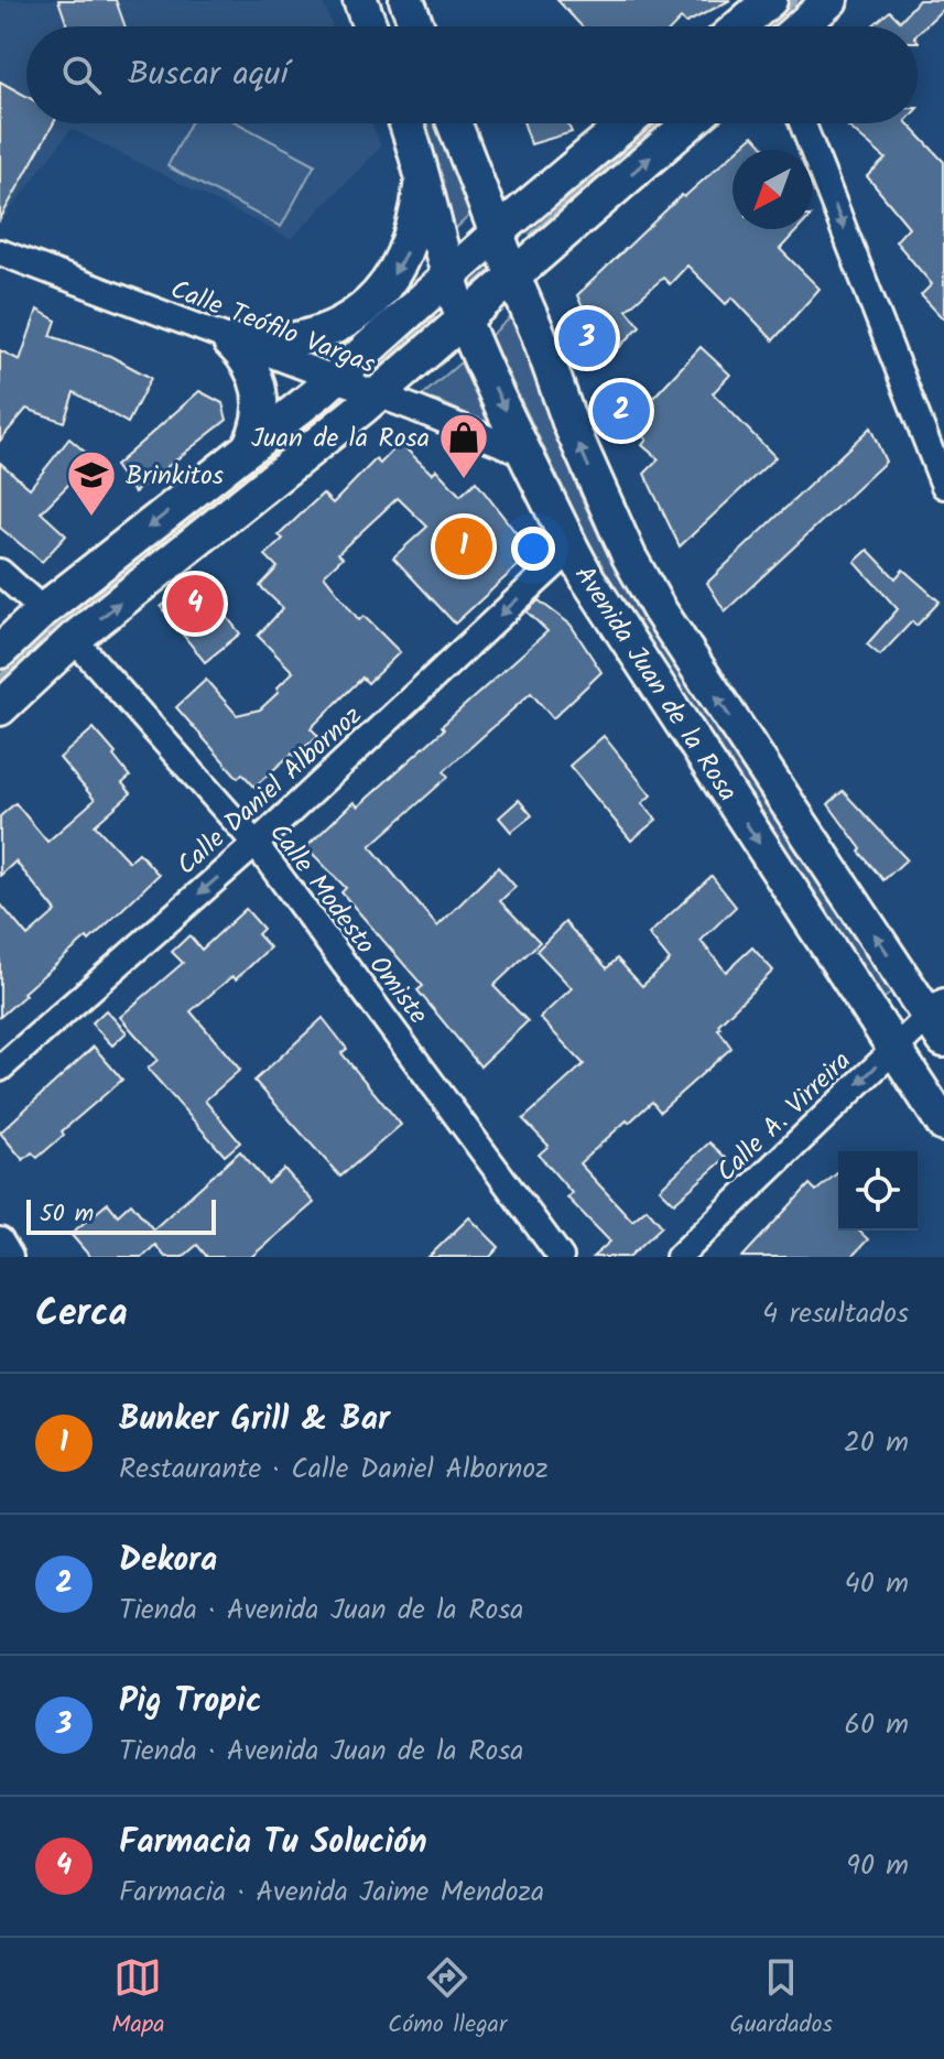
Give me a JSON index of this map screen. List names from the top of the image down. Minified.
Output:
{"streets":{"main road":["Avenida Juan de la Rosa"],"street":["Calle Teófilo Vargas","Calle Daniel Albornoz","Calle Modesto Omiste","Calle A. Virreira"]},"crossings":[["Calle Teófilo Vargas","Avenida Juan de la Rosa"],["Avenida Juan de la Rosa","Calle Daniel Albornoz"],["Avenida Juan de la Rosa","Calle A. Virreira"],["Calle Daniel Albornoz","Calle Modesto Omiste"]],"one_way":["Calle Daniel Albornoz","Calle A. Virreira"],"places":{"shop":["Juan de la Rosa"],"school or university":["Brinkitos"]},"scale_bar":"50 m","north":"bottom left","page":{"search":"Buscar aquí","pins":["3","2","1","4"],"scale":"50 m","heading":["Cerca","4 resultados"],"list":[{"mark":"1","name":"Bunker Grill & Bar","note":"Restaurante · Calle Daniel Albornoz","value":"20 m"},{"mark":"2","name":"Dekora","note":"Tienda · Avenida Juan de la Rosa","value":"40 m"},{"mark":"3","name":"Pig Tropic","note":"Tienda · Avenida Juan de la Rosa","value":"60 m"},{"mark":"4","name":"Farmacia Tu Solución","note":"Farmacia · Avenida Jaime Mendoza","value":"90 m"}],"nav":["Mapa","Cómo llegar","Guardados"]}}
